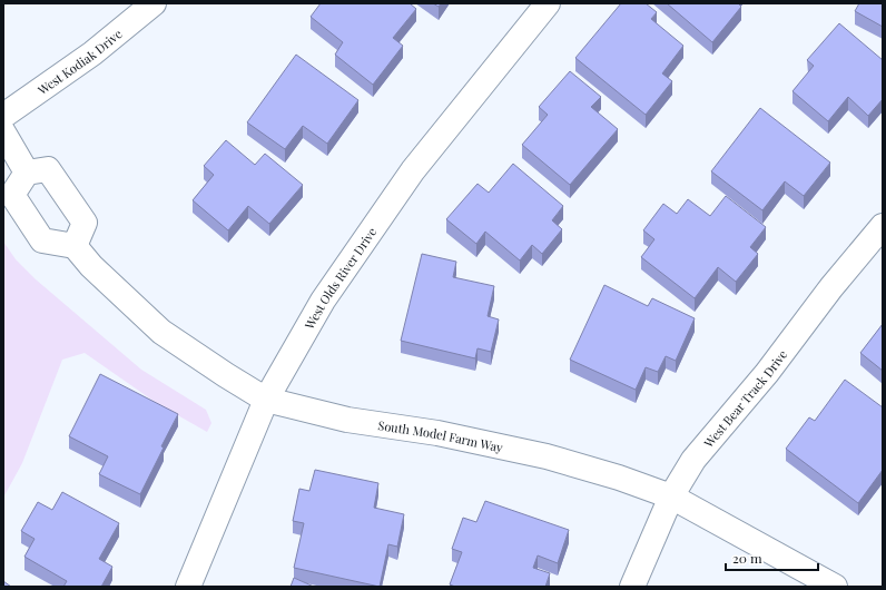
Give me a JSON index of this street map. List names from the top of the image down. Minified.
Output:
{"streets":{"street":["West Kodiak Drive","West Olds River Drive","West Bear Track Drive","South Model Farm Way"]},"crossings":[["West Olds River Drive","South Model Farm Way"],["West Bear Track Drive","South Model Farm Way"]],"scale_bar":"20 m"}
